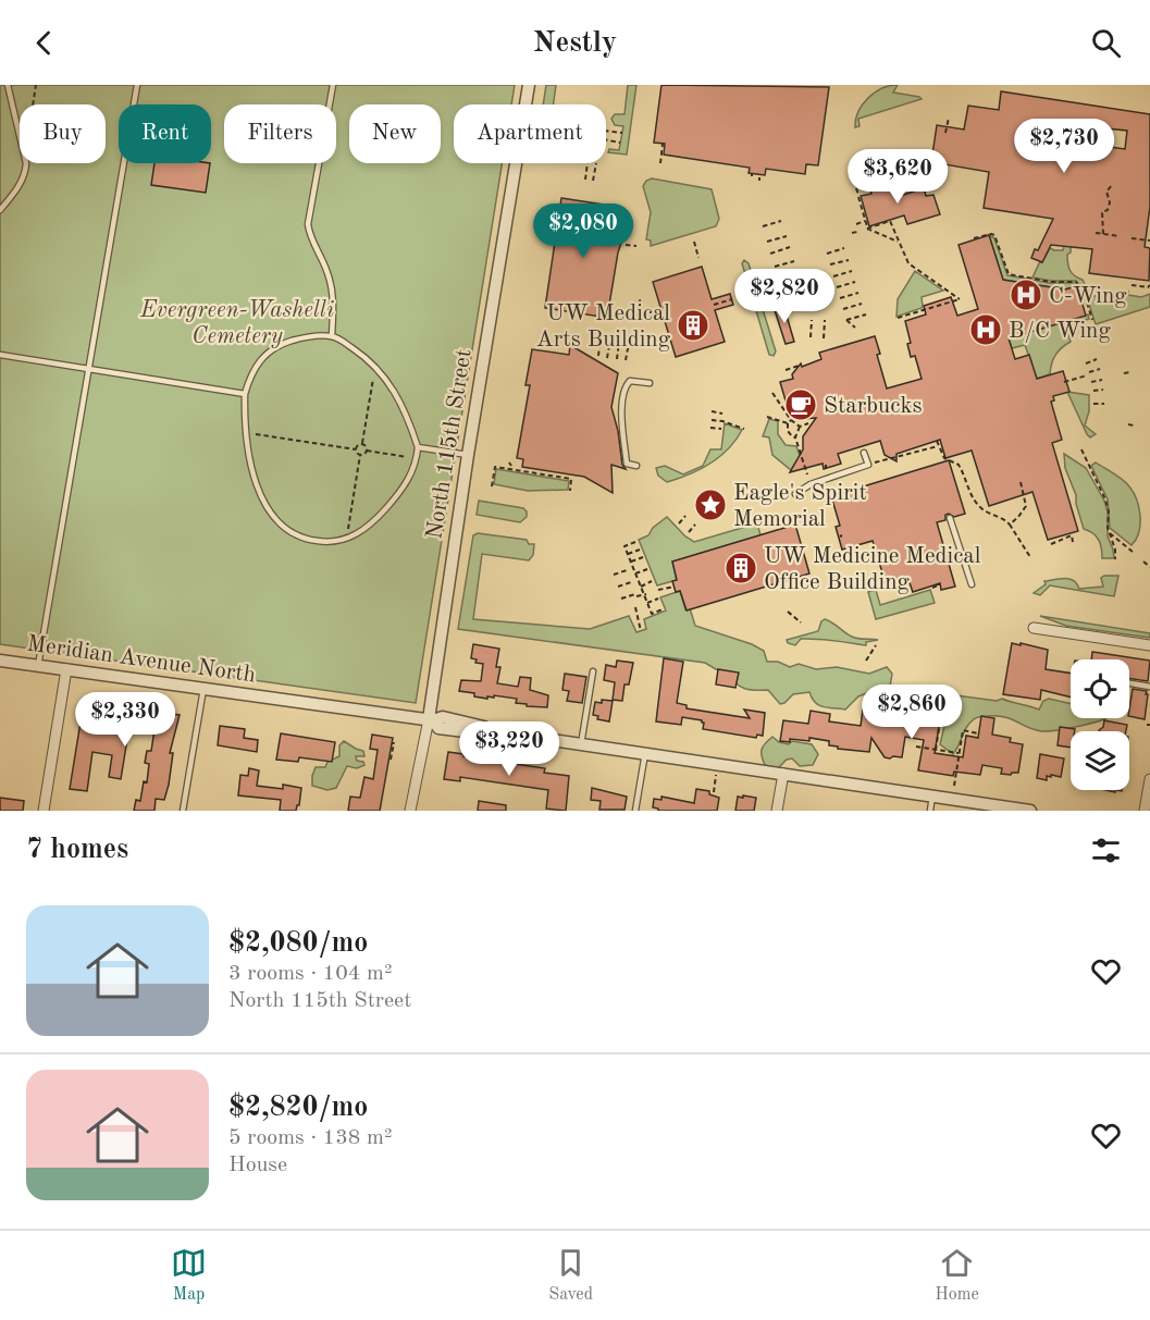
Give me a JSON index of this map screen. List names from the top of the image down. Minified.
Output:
{"streets":{"street":["North 115th Street","Meridian Avenue North"]},"crossings":[["North 115th Street","Meridian Avenue North"]],"parks":["Evergreen-Washelli Cemetery"],"places":{"hospital":["C-Wing","B/C Wing"],"building":["UW Medical Arts Building","UW Medicine Medical Office Building"],"cafe":["Starbucks"],"place":["Eagle's Spirit Memorial"]},"page":{"header":"Nestly","chip":["Buy","Rent","Filters","New","Apartment"],"price":["$2,730","$3,620","$2,080","$2,820","$2,860","$2,330","$3,220"],"heading":"7 homes","list":[{"name":"$2,080/mo","note":"3 rooms · 104 m² · North 115th Street"},{"name":"$2,820/mo","note":"5 rooms · 138 m² · House"}],"tabs":["Map","Saved","Home"]}}
